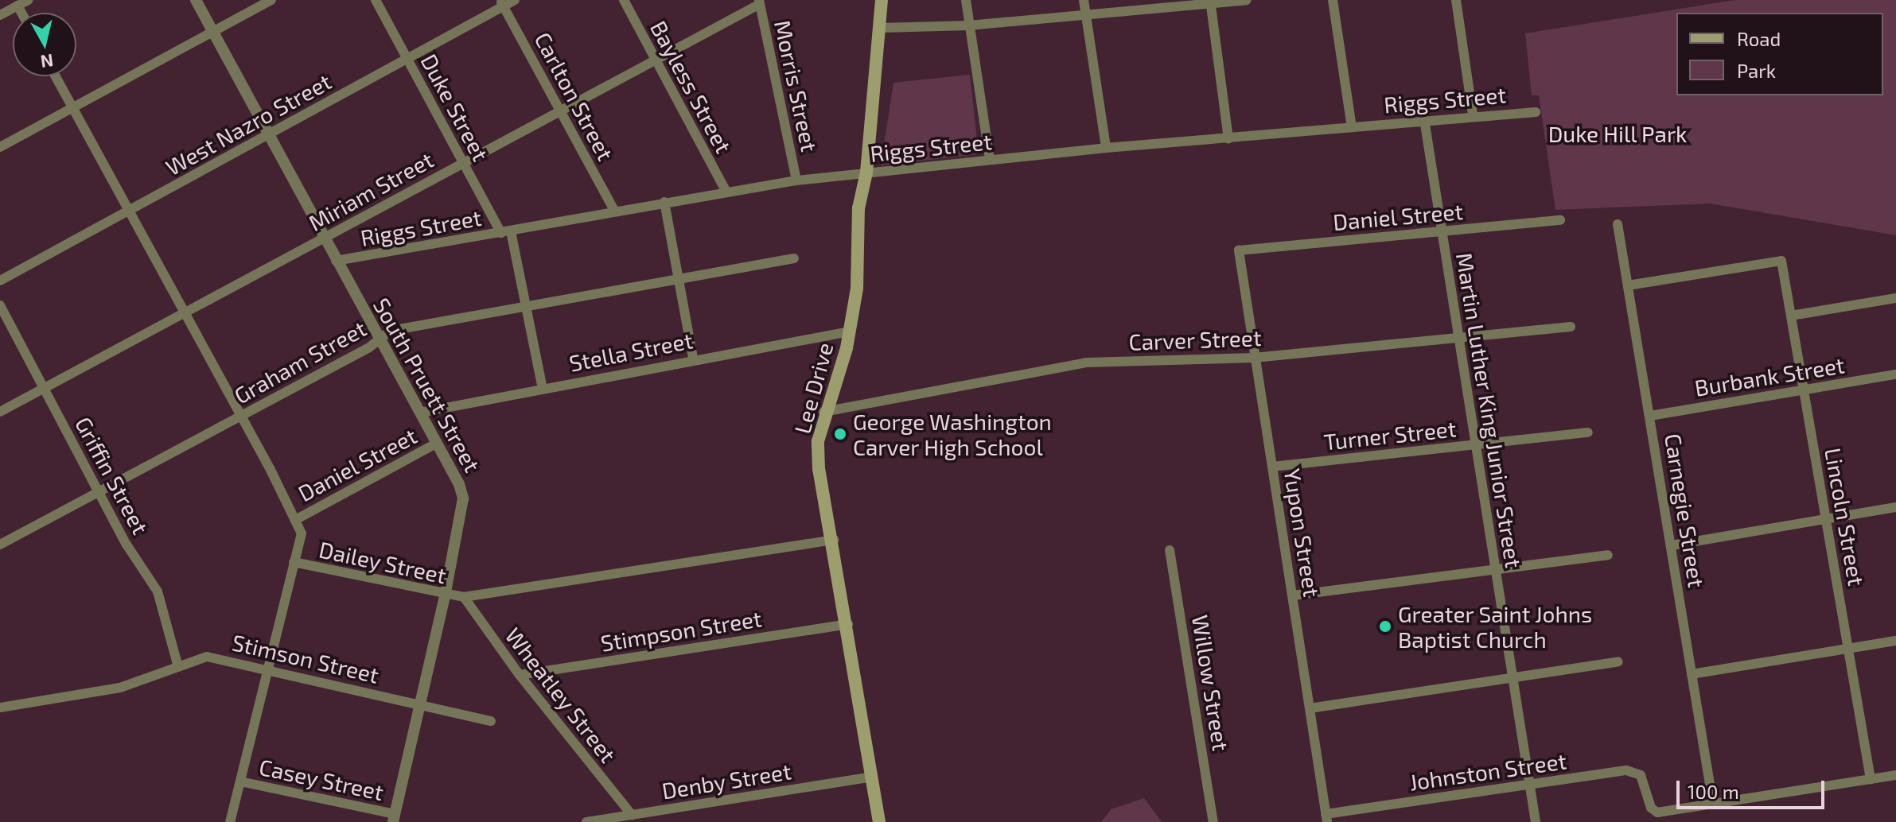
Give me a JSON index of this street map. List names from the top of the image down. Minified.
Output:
{"streets":{"main road":["Lee Drive"],"street":["Morris Street","Bayless Street","Carlton Street","Riggs Street","Duke Street","West Nazro Street","Miriam Street","Daniel Street","Carver Street","Stella Street","Graham Street","Burbank Street","South Pruett Street","Martin Luther King Junior Street","Turner Street","Griffin Street","Carnegie Street","Lincoln Street","Yupon Street","Dailey Street","Stimpson Street","Stimson Street","Willow Street","Wheatley Street","Johnston Street","Casey Street","Denby Street"]},"crossings":[["Morris Street","Riggs Street"],["Morris Street","Miriam Street"],["Bayless Street","Riggs Street"],["Bayless Street","Miriam Street"],["Carlton Street","Riggs Street"],["Carlton Street","West Nazro Street"],["Carlton Street","Miriam Street"],["Riggs Street","Duke Street"],["Riggs Street","South Pruett Street"],["Riggs Street","Lee Drive"],["Riggs Street","Martin Luther King Junior Street"],["Duke Street","West Nazro Street"],["Duke Street","Miriam Street"],["Duke Street","Stella Street"],["Duke Street","Graham Street"],["West Nazro Street","South Pruett Street"],["West Nazro Street","Dailey Street"],["Miriam Street","South Pruett Street"],["Miriam Street","Griffin Street"],["Miriam Street","Dailey Street"],["Daniel Street","South Pruett Street"],["Daniel Street","Martin Luther King Junior Street"],["Daniel Street","Yupon Street"],["Daniel Street","Dailey Street"],["Carver Street","Lee Drive"],["Carver Street","Martin Luther King Junior Street"],["Carver Street","Yupon Street"],["Stella Street","South Pruett Street"],["Stella Street","Lee Drive"],["Graham Street","South Pruett Street"],["Graham Street","Griffin Street"],["Graham Street","Dailey Street"],["Burbank Street","Carnegie Street"],["Burbank Street","Lincoln Street"],["South Pruett Street","Dailey Street"],["South Pruett Street","Stimson Street"],["South Pruett Street","Casey Street"],["Lee Drive","Dailey Street"],["Lee Drive","Stimpson Street"],["Lee Drive","Denby Street"],["Martin Luther King Junior Street","Turner Street"],["Martin Luther King Junior Street","Johnston Street"],["Turner Street","Yupon Street"],["Griffin Street","Stimson Street"],["Carnegie Street","Lincoln Street"],["Carnegie Street","Johnston Street"],["Yupon Street","Johnston Street"],["Dailey Street","Wheatley Street"],["Stimpson Street","Wheatley Street"],["Wheatley Street","Denby Street"]],"parks":["Duke Hill Park"],"places":["George Washington Carver High School","Greater Saint Johns Baptist Church"],"legend":["Road","Park"],"scale_bar":"100 m","north":"bottom"}
